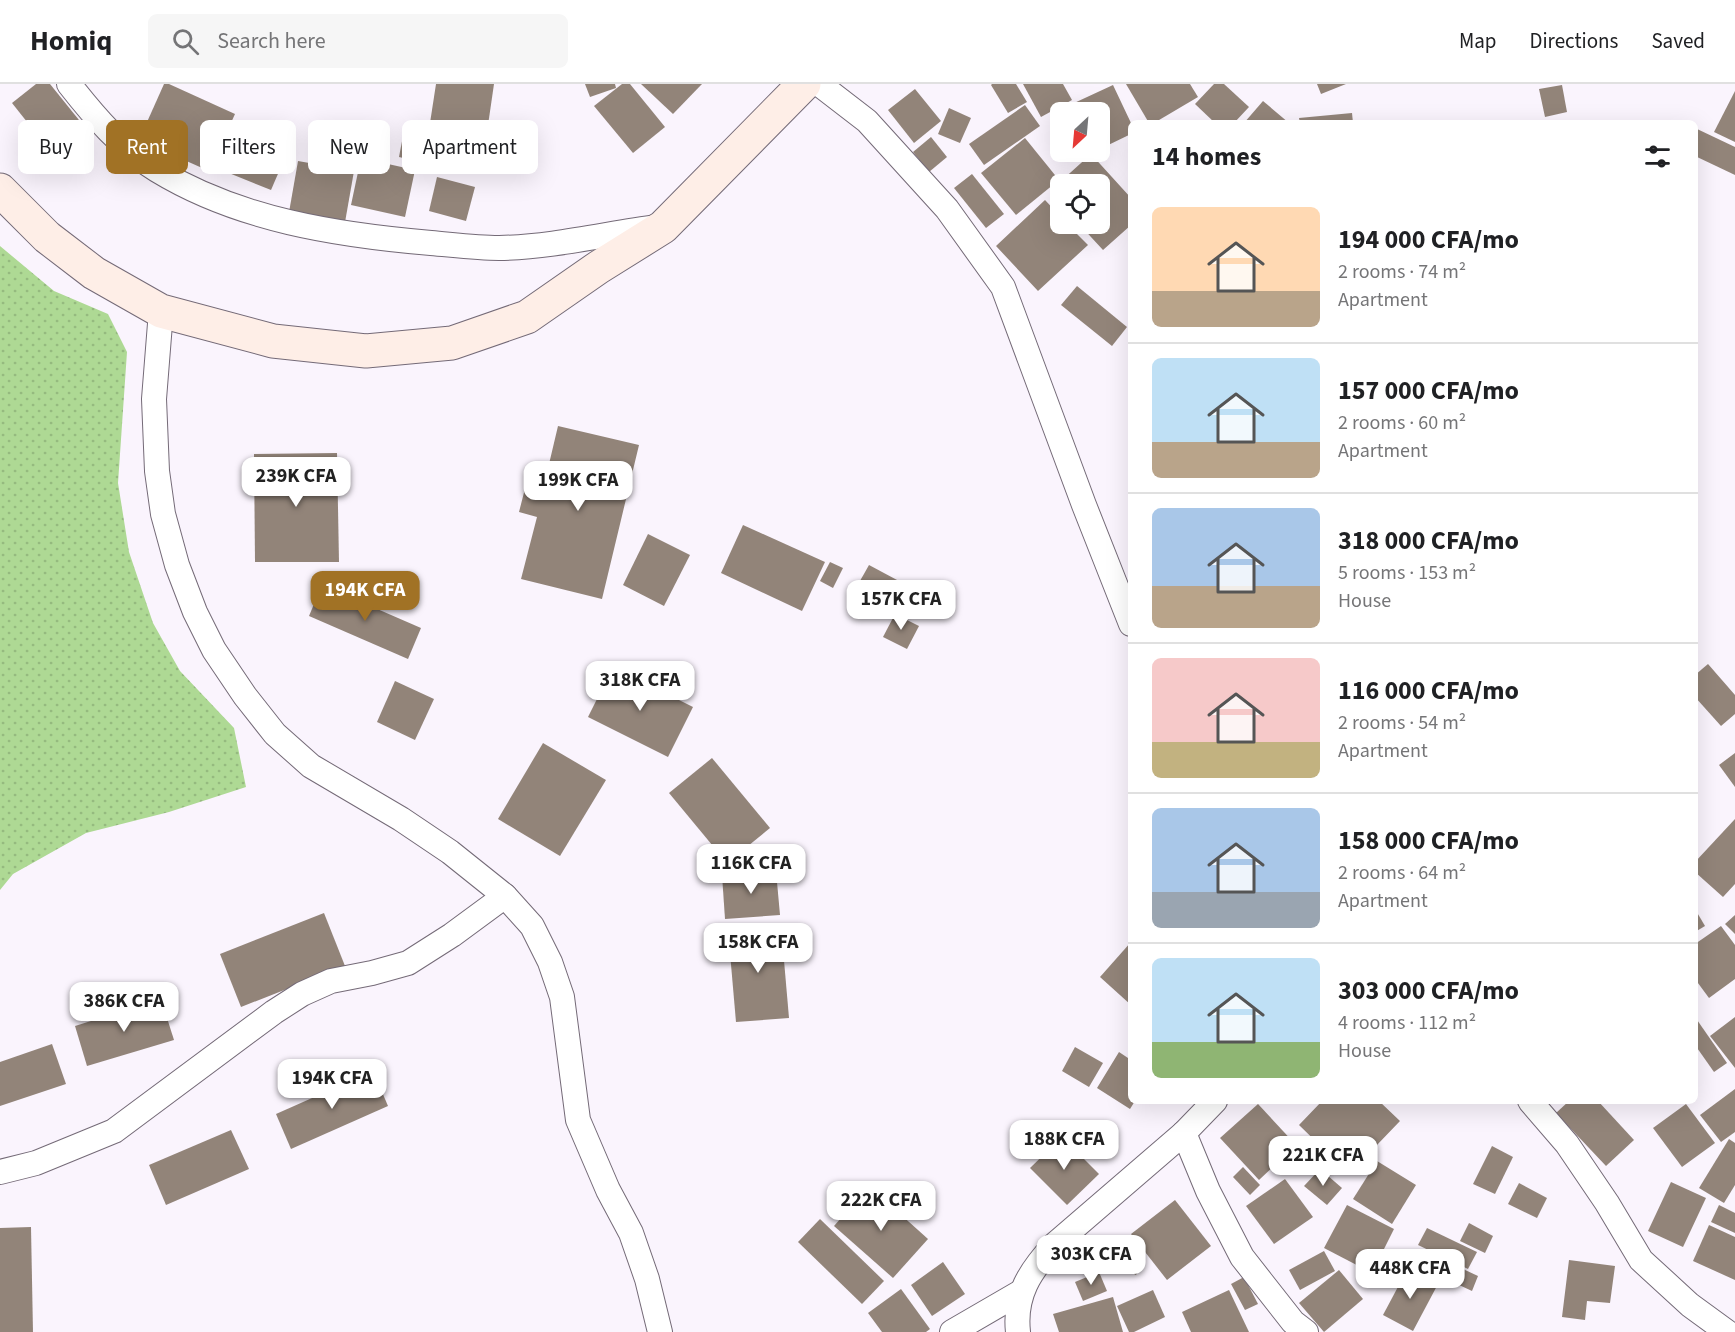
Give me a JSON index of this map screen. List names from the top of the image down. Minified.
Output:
{"north":"bottom left","page":{"header":"Homiq","search":"Search here","nav":["Map","Directions","Saved"],"chip":["Buy","Rent","Filters","New","Apartment"],"heading":"14 homes","list":[{"name":"194 000 CFA/mo","note":"2 rooms · 74 m² · Apartment"},{"name":"157 000 CFA/mo","note":"2 rooms · 60 m² · Apartment"},{"name":"318 000 CFA/mo","note":"5 rooms · 153 m² · House"},{"name":"116 000 CFA/mo","note":"2 rooms · 54 m² · Apartment"},{"name":"158 000 CFA/mo","note":"2 rooms · 64 m² · Apartment"},{"name":"303 000 CFA/mo","note":"4 rooms · 112 m² · House"}],"price":["239K CFA","199K CFA","194K CFA","157K CFA","318K CFA","116K CFA","158K CFA","386K CFA","194K CFA","188K CFA","221K CFA","222K CFA","303K CFA","448K CFA"]}}
